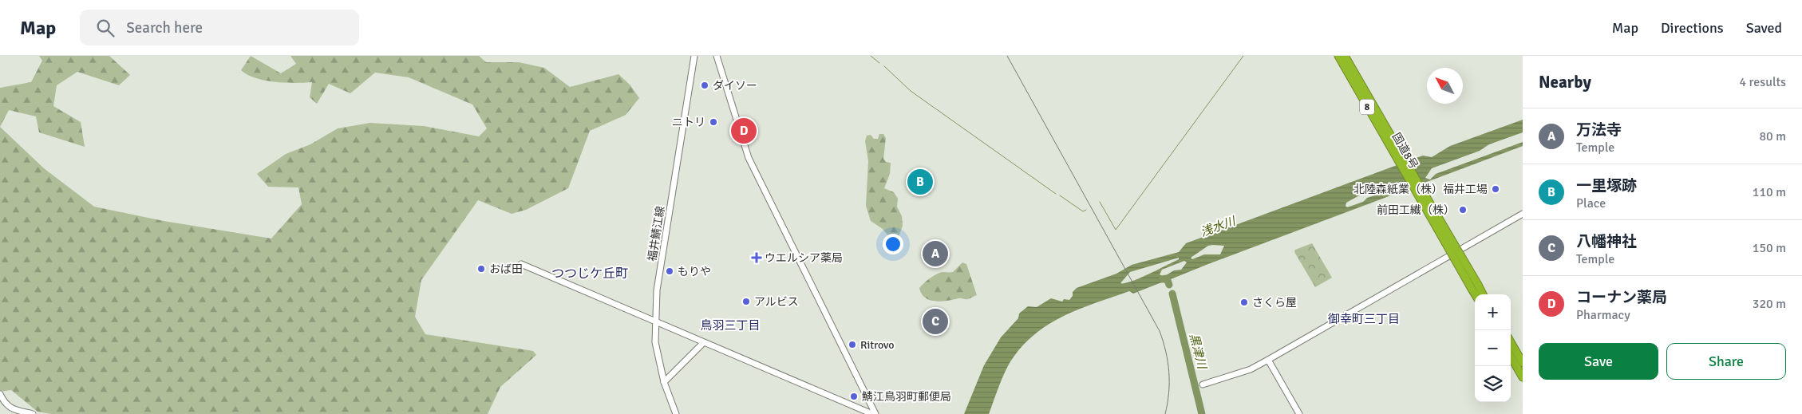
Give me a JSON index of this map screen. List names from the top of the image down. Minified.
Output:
{"streets":{"highway":["8","国道8号"],"street":["福井鯖江線"]},"districts":["つつじケ丘町","御幸町三丁目","鳥羽三丁目"],"water":["浅水川","黒津川"],"places":{"other":["ダイソー","ニトリ","北陸森紙業（株）福井工場","前田工繊（株）","おば田","もりや","アルビス","さくら屋","Ritrovo","鯖江鳥羽町郵便局"],"health":["ウエルシア薬局"]},"north":"top left","page":{"header":"Map","search":"Search here","nav":["Map","Directions","Saved"],"heading":["Nearby","4 results"],"list":[{"mark":"A","name":"万法寺","note":"Temple","value":"80 m"},{"mark":"B","name":"一里塚跡","note":"Place","value":"110 m"},{"mark":"C","name":"八幡神社","note":"Temple","value":"150 m"},{"mark":"D","name":"コーナン薬局","note":"Pharmacy","value":"320 m"}],"pins":["D","B","A","C"],"map_buttons":["+","−"],"buttons":["Save","Share"]}}
